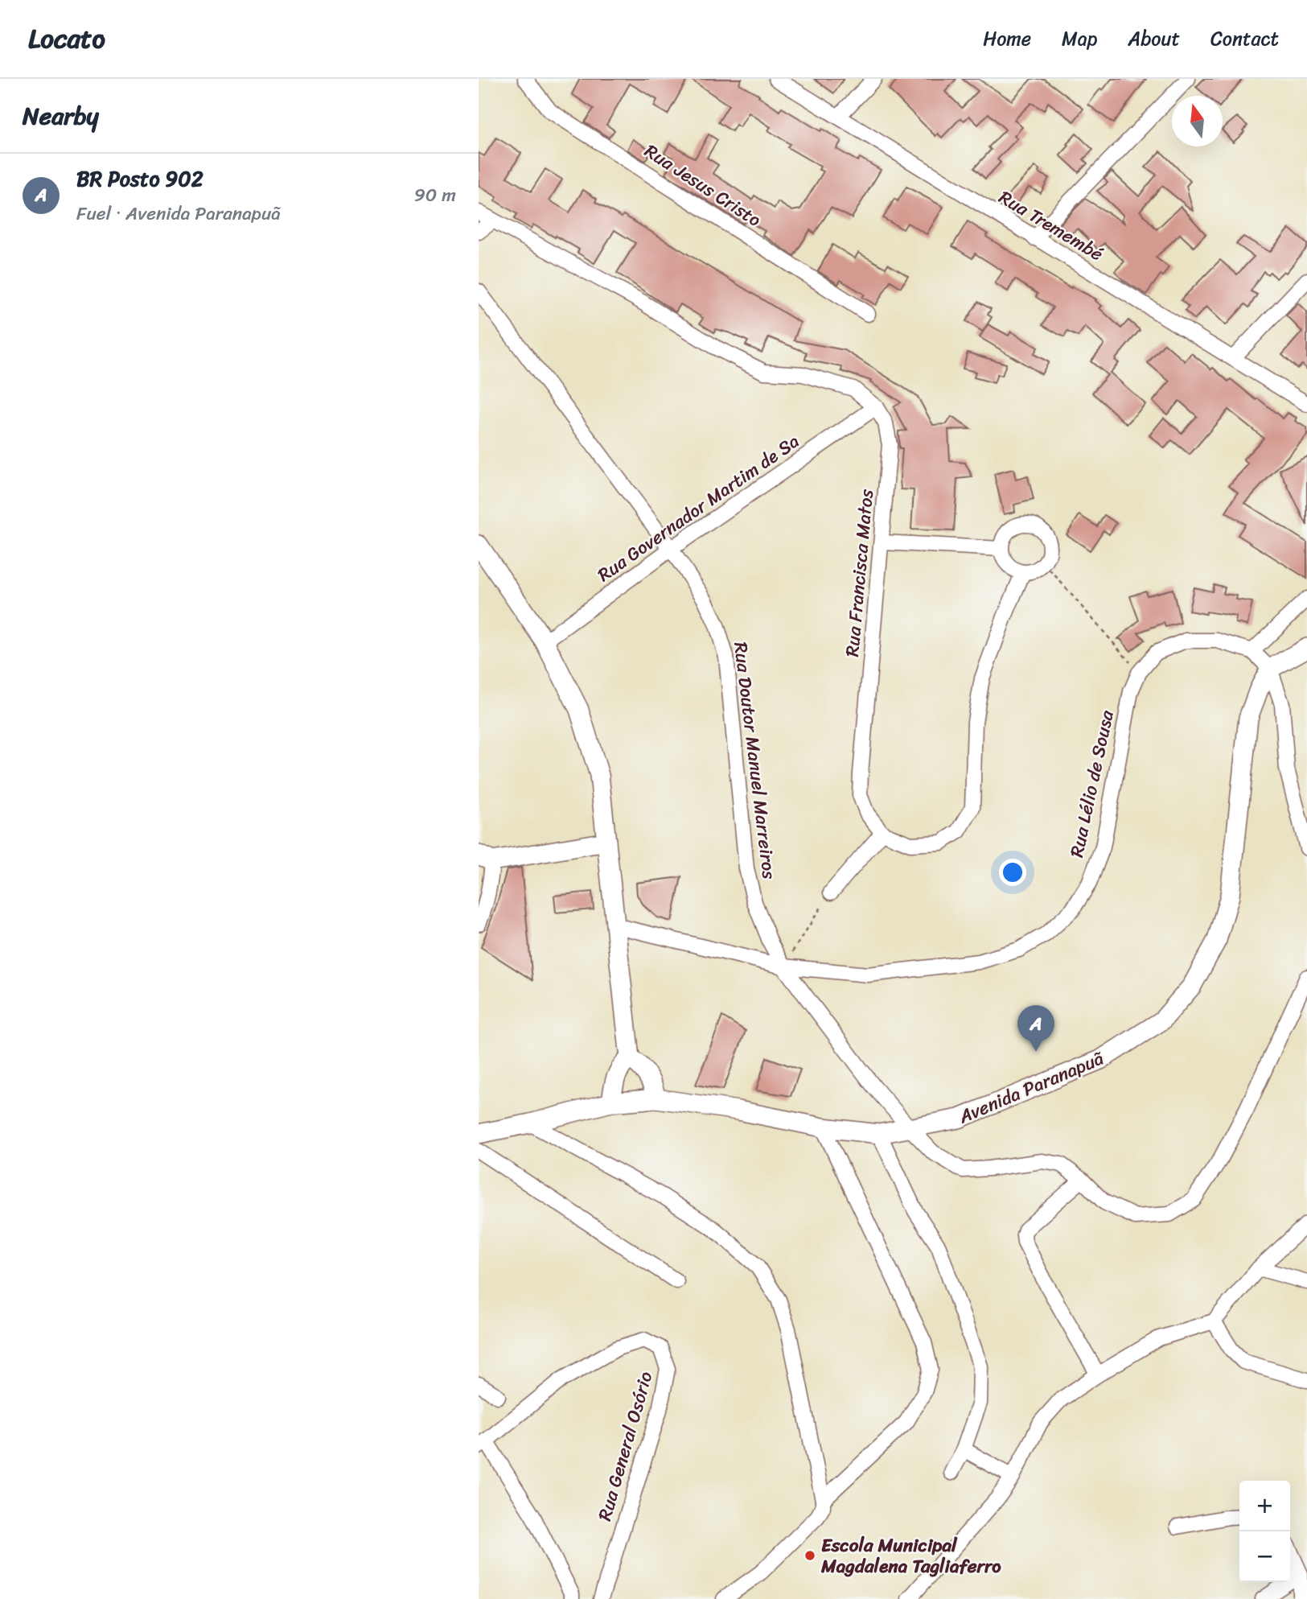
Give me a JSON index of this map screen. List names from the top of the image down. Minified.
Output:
{"streets":{"street":["Rua Jesus Cristo","Rua Tremembé","Rua Governador Martim de Sa","Rua Francisca Matos","Rua Doutor Manuel Marreiros","Rua Lélio de Sousa","Avenida Paranapuã","Rua General Osório"]},"crossings":[["Rua Governador Martim de Sa","Rua Francisca Matos"],["Rua Governador Martim de Sa","Rua Doutor Manuel Marreiros"],["Rua Doutor Manuel Marreiros","Rua Lélio de Sousa"],["Rua Doutor Manuel Marreiros","Avenida Paranapuã"],["Rua Lélio de Sousa","Avenida Paranapuã"]],"places":["Escola Municipal Magdalena Tagliaferro"],"north":"top","page":{"header":"Locato","nav":["Home","Map","About","Contact"],"heading":"Nearby","list":[{"mark":"A","name":"BR Posto 902","note":"Fuel · Avenida Paranapuã","value":"90 m"}],"pins":"A","map_buttons":["+","−"]}}
